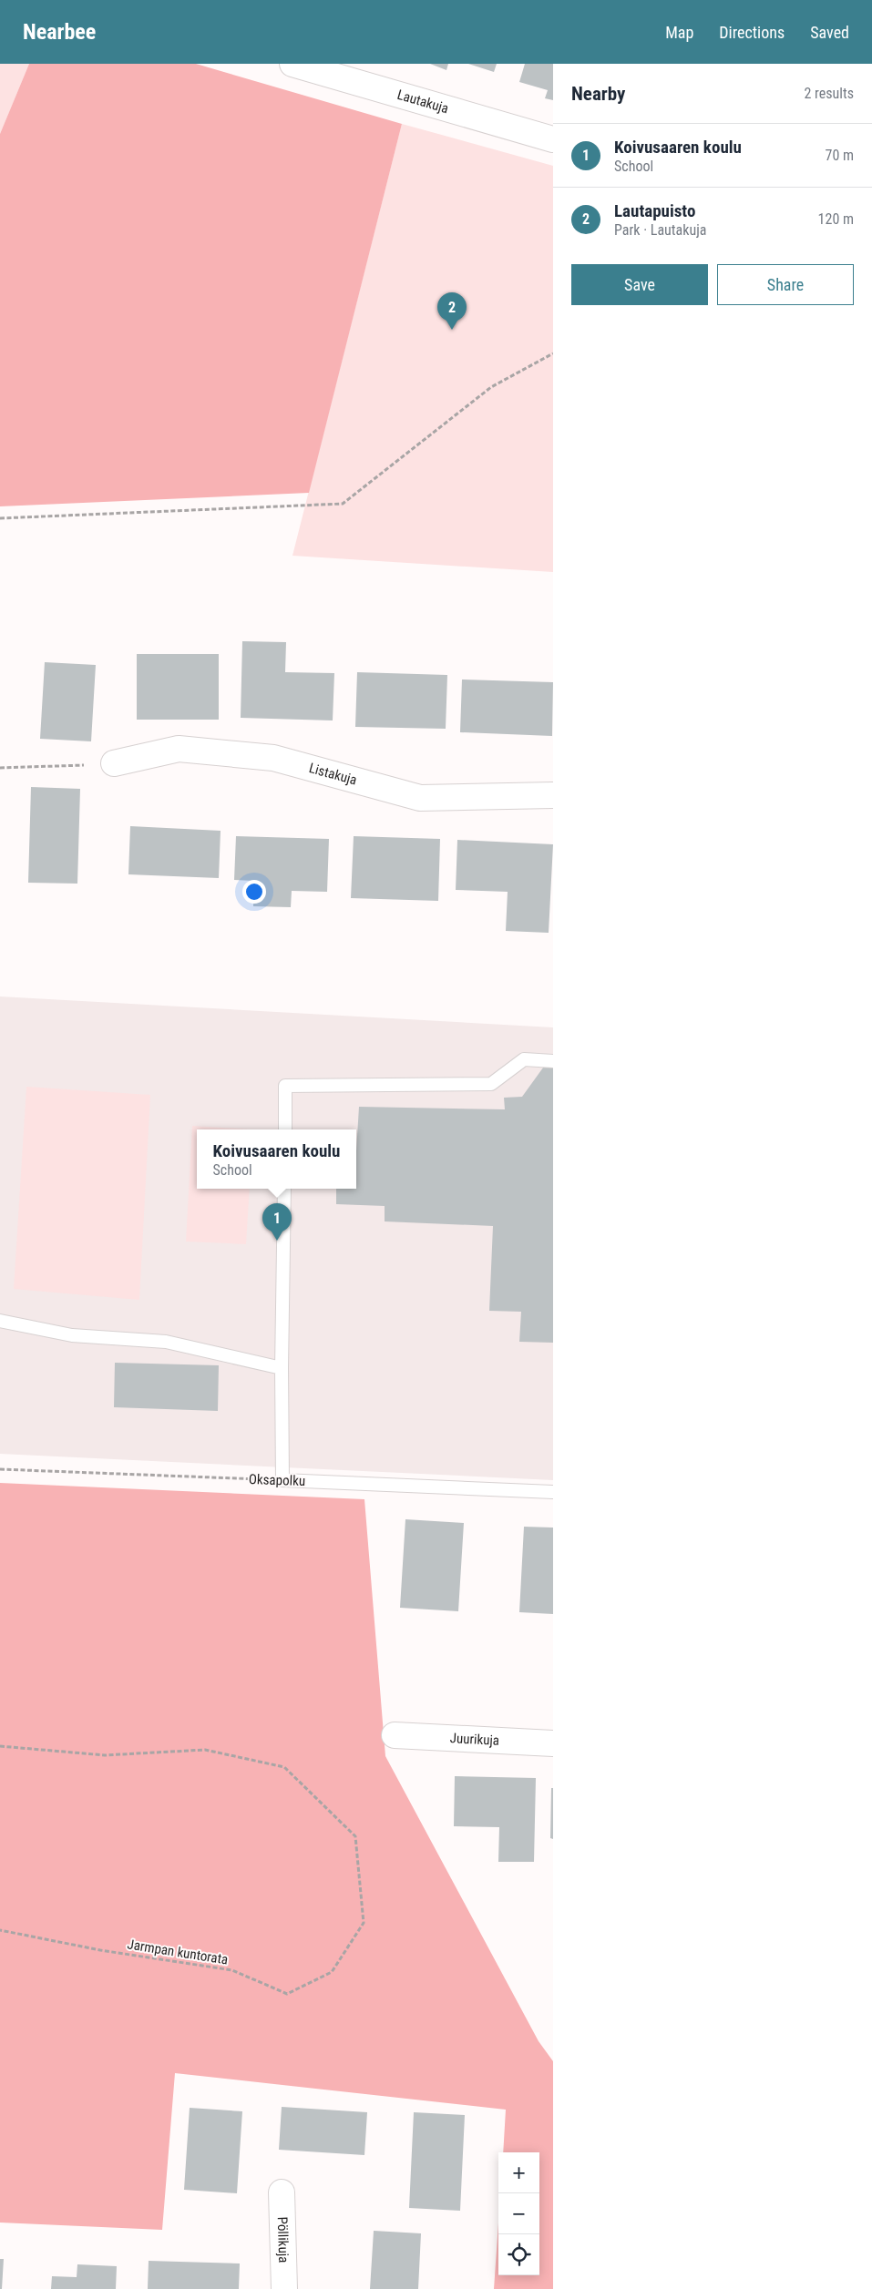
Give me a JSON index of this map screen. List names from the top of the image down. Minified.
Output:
{"streets":{"street":["Lautakuja","Listakuja","Juurikuja","Pöllikuja"],"lane":["Oksapolku"],"path":["Jarmpan kuntorata"]},"page":{"header":"Nearbee","nav":["Map","Directions","Saved"],"heading":["Nearby","2 results"],"list":[{"mark":"1","name":"Koivusaaren koulu","note":"School","value":"70 m"},{"mark":"2","name":"Lautapuisto","note":"Park · Lautakuja","value":"120 m"}],"buttons":["Save","Share"],"pins":["2","1"],"popup":["Koivusaaren koulu","School"],"map_buttons":["+","−"]}}
